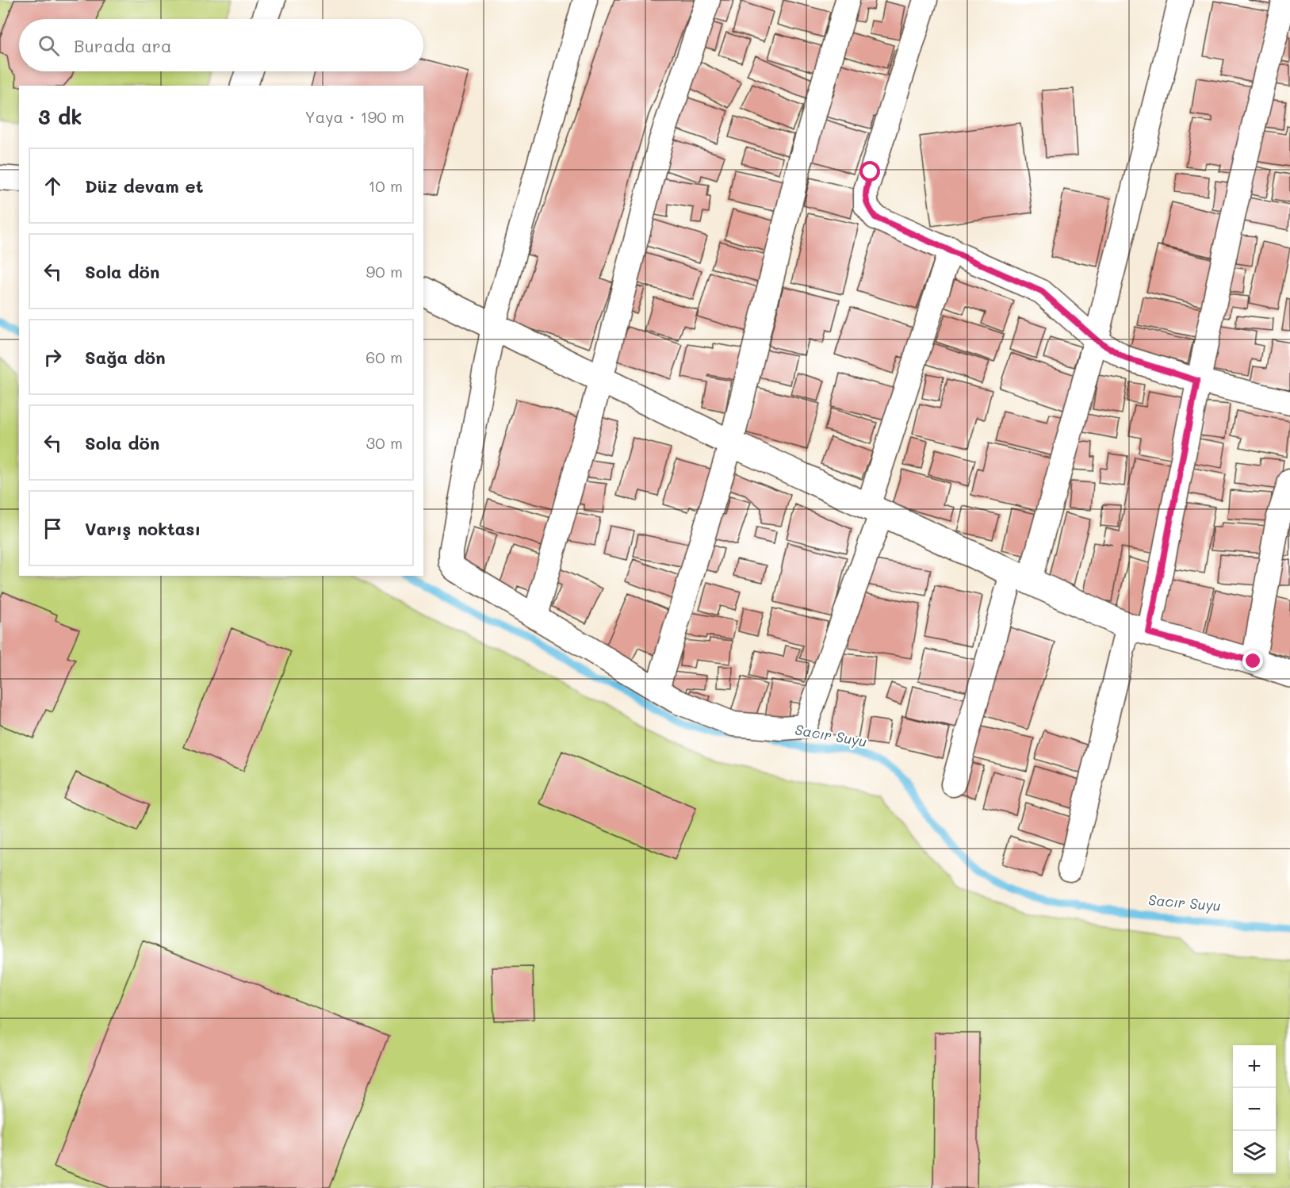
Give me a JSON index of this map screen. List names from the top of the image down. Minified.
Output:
{"water":["Sacır Suyu"],"page":{"search":"Burada ara","heading":["3 dk","Yaya · 190 m"],"list":[["Düz devam et","10 m"],["Sola dön","90 m"],["Sağa dön","60 m"],["Sola dön","30 m"],"Varış noktası"],"map_buttons":["+","−"]}}
